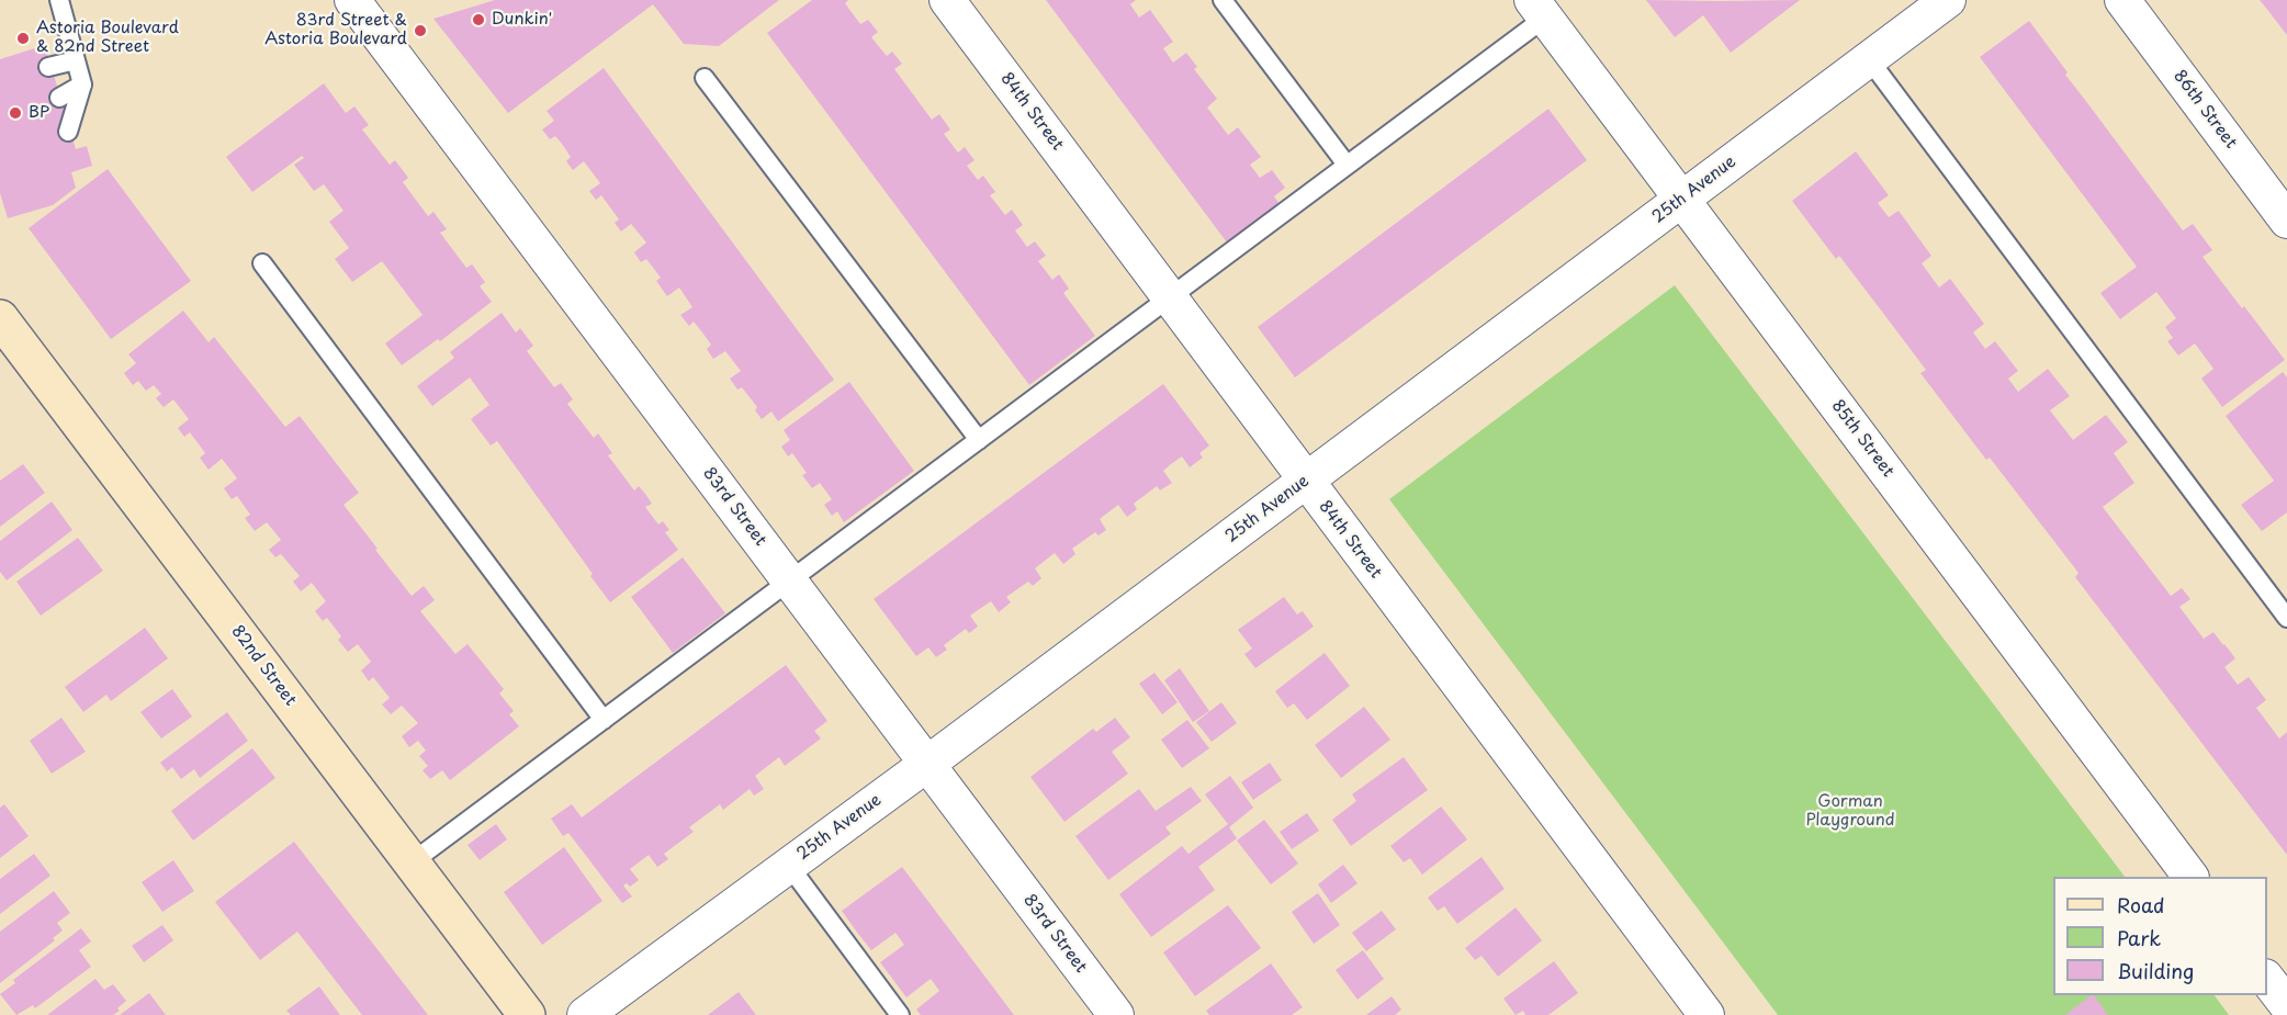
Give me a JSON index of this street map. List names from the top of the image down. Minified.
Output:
{"streets":{"street":["86th Street","84th Street","25th Avenue","85th Street","83rd Street","82nd Street"]},"crossings":[["84th Street","25th Avenue"],["25th Avenue","85th Street"],["25th Avenue","83rd Street"]],"parks":["Gorman Playground"],"places":["Dunkin'","83rd Street & Astoria Boulevard","Astoria Boulevard & 82nd Street","BP"],"legend":["Road","Park","Building"]}
